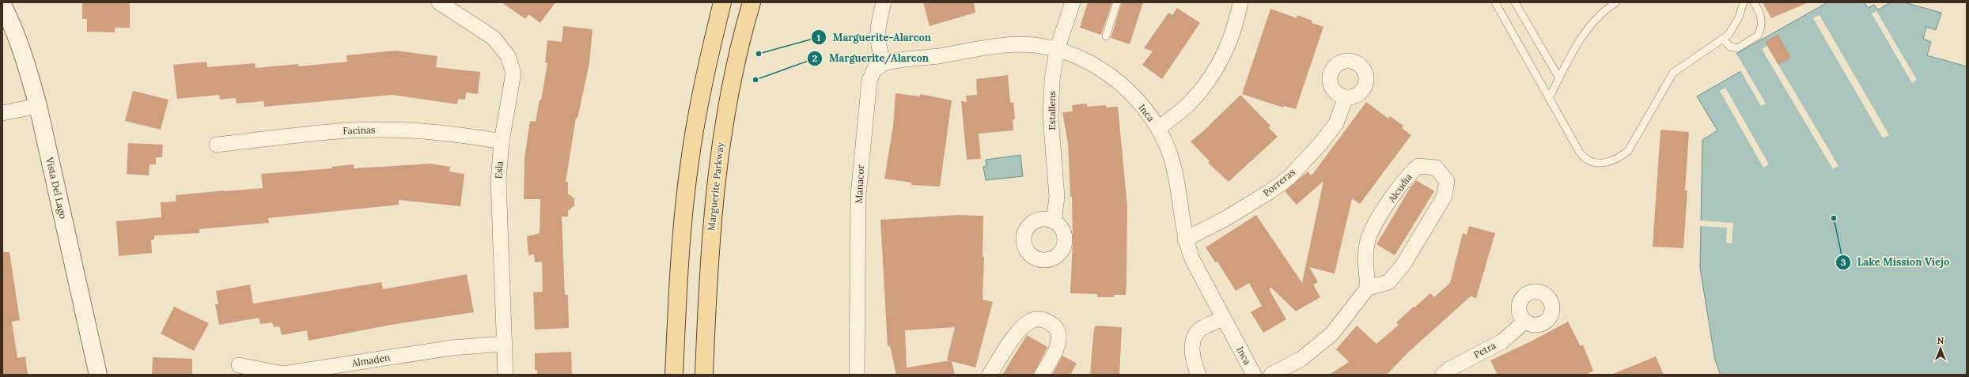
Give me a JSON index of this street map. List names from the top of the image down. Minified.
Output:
{"streets":{"main road":["Marguerite Parkway"],"street":["Estallens","Inca","Facinas","Esla","Porreras","Manacor","Vista Del Lago","Alcudia","Petra","Almaden"]},"crossings":[["Estallens","Inca"],["Inca","Porreras"],["Inca","Manacor"],["Facinas","Esla"],["Esla","Almaden"]],"places":["Marguerite-Alarcon","Marguerite/Alarcon","Lake Mission Viejo"],"north":"top"}
